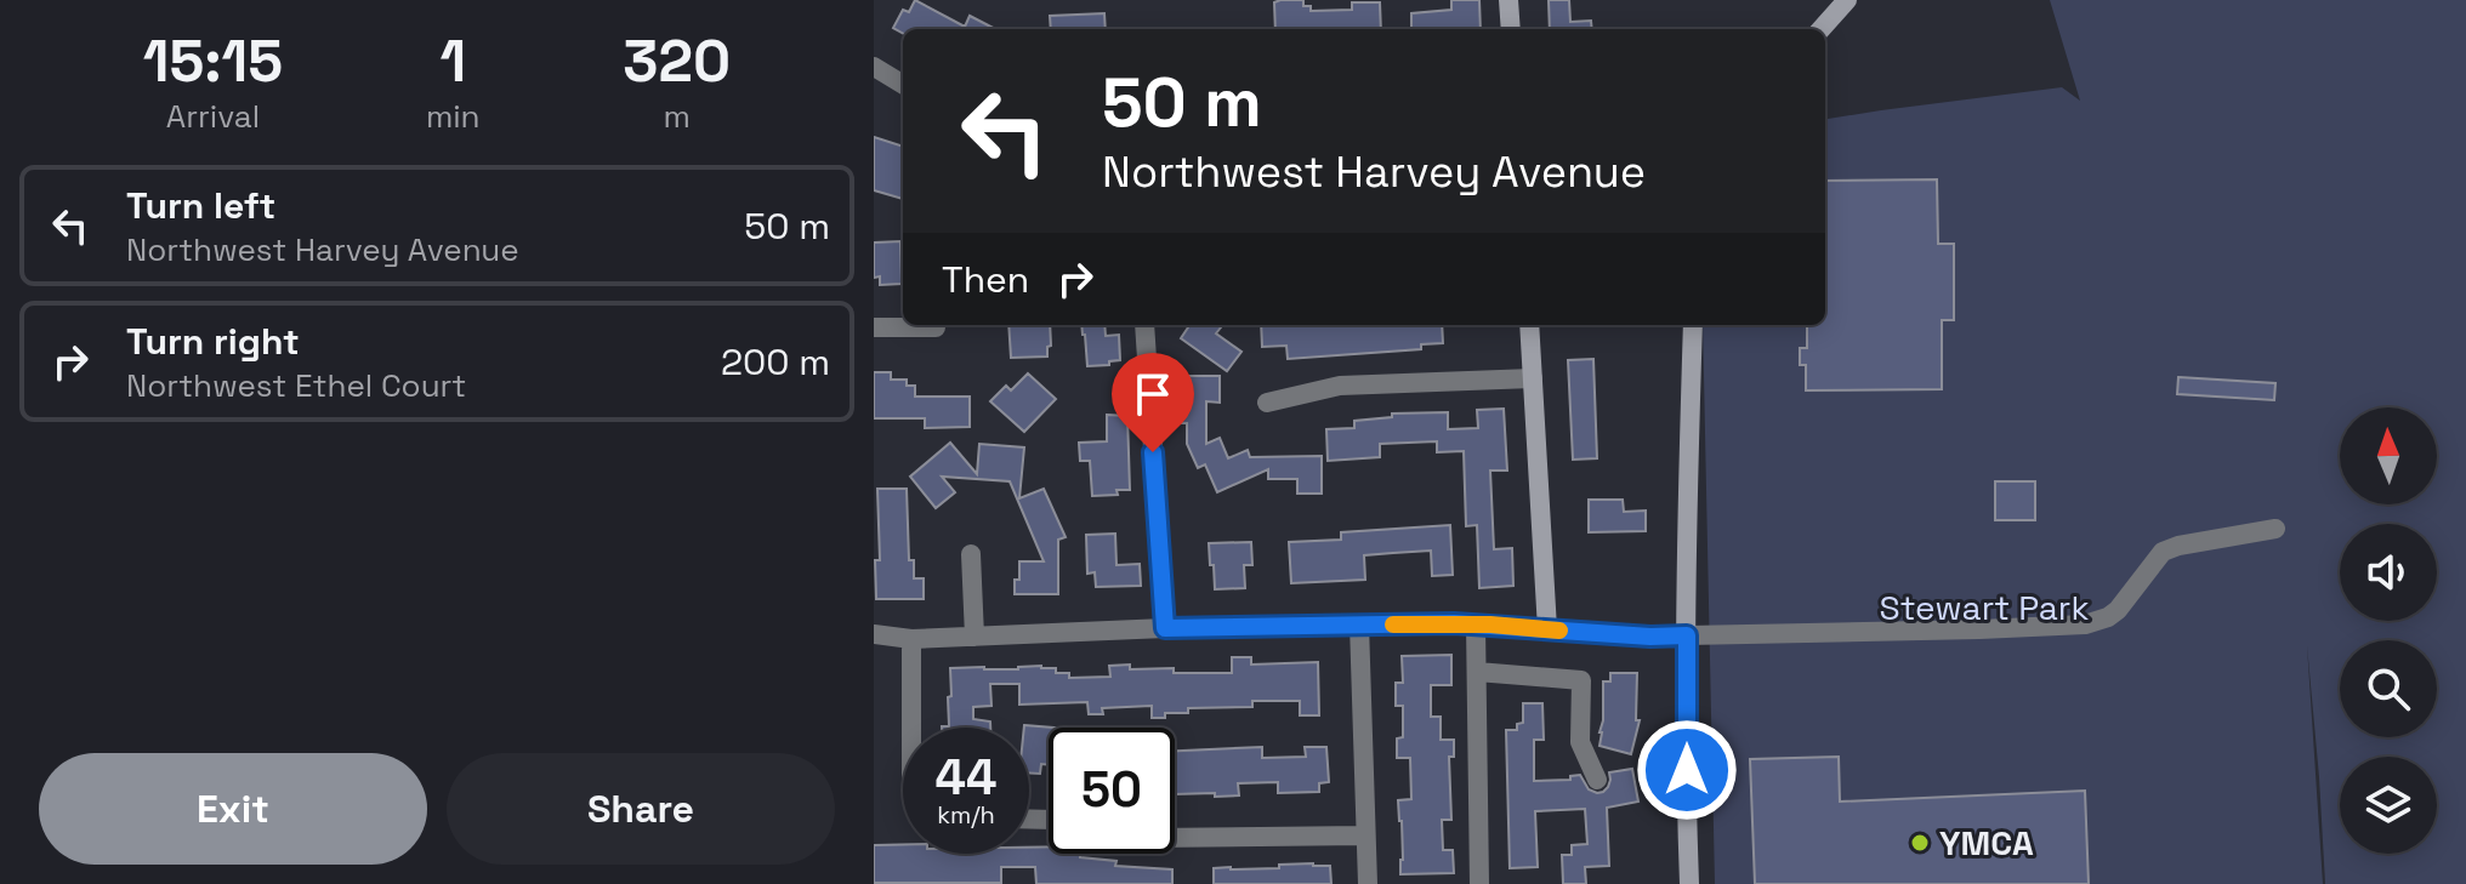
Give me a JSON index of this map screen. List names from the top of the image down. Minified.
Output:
{"parks":["Stewart Park"],"places":["YMCA"],"north":"top","page":{"eta":["15:15","Arrival","1","min","320","m"],"turn":["50 m","Northwest Harvey Avenue"],"list":[{"name":"Turn left","note":"Northwest Harvey Avenue","value":"50 m"},{"name":"Turn right","note":"Northwest Ethel Court","value":"200 m"}],"then":"Then","speed":"44 km/h","limit":"50","buttons":["Exit","Share"]}}
